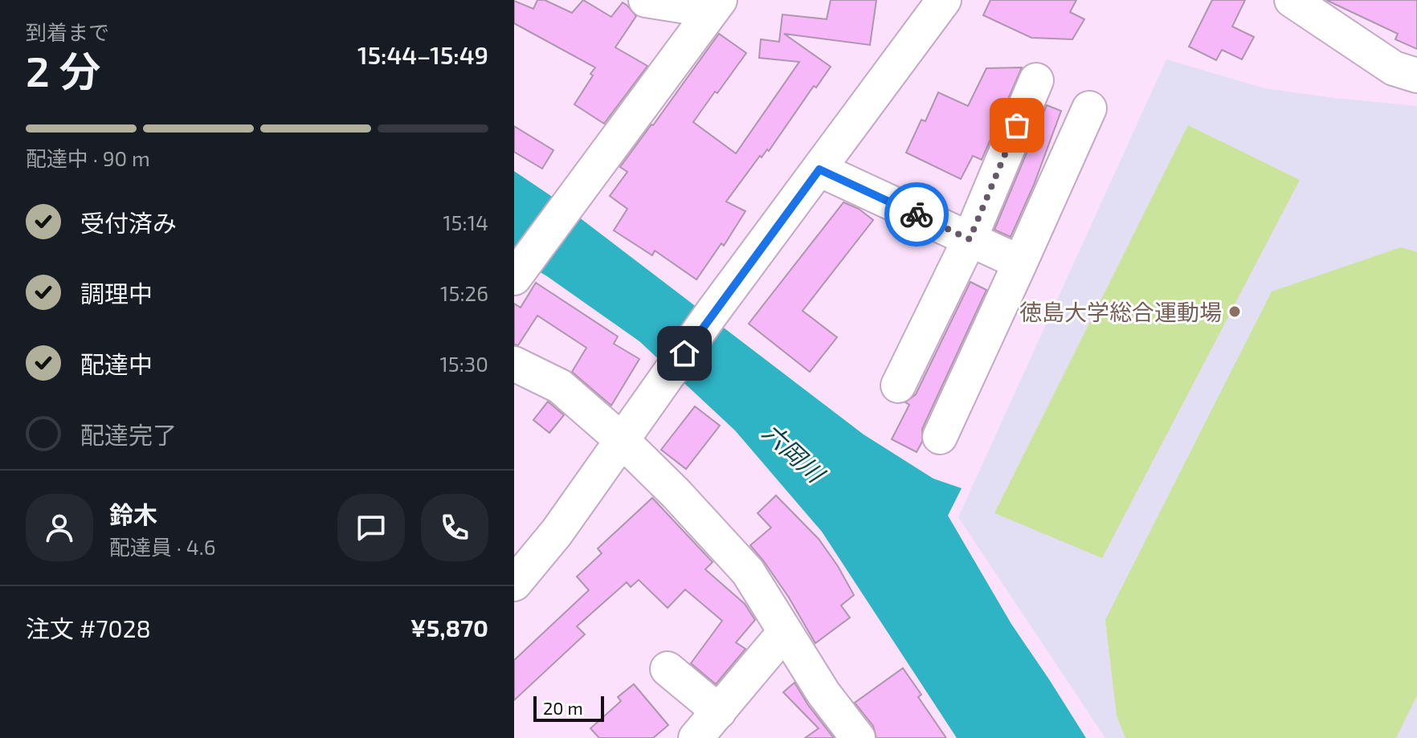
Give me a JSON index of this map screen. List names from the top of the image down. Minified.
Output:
{"water":["六岡川"],"places":["徳島大学総合運動場"],"scale_bar":"20 m","page":{"heading":["2 分","到着まで","15:44–15:49"],"panel":["鈴木","配達員 · 4.6","注文 #7028","¥5,870"],"bar":"配達中 · 90 m","list":[["受付済み","15:14"],["調理中","15:26"],["配達中","15:30"],"配達完了"],"scale":"20 m"}}
